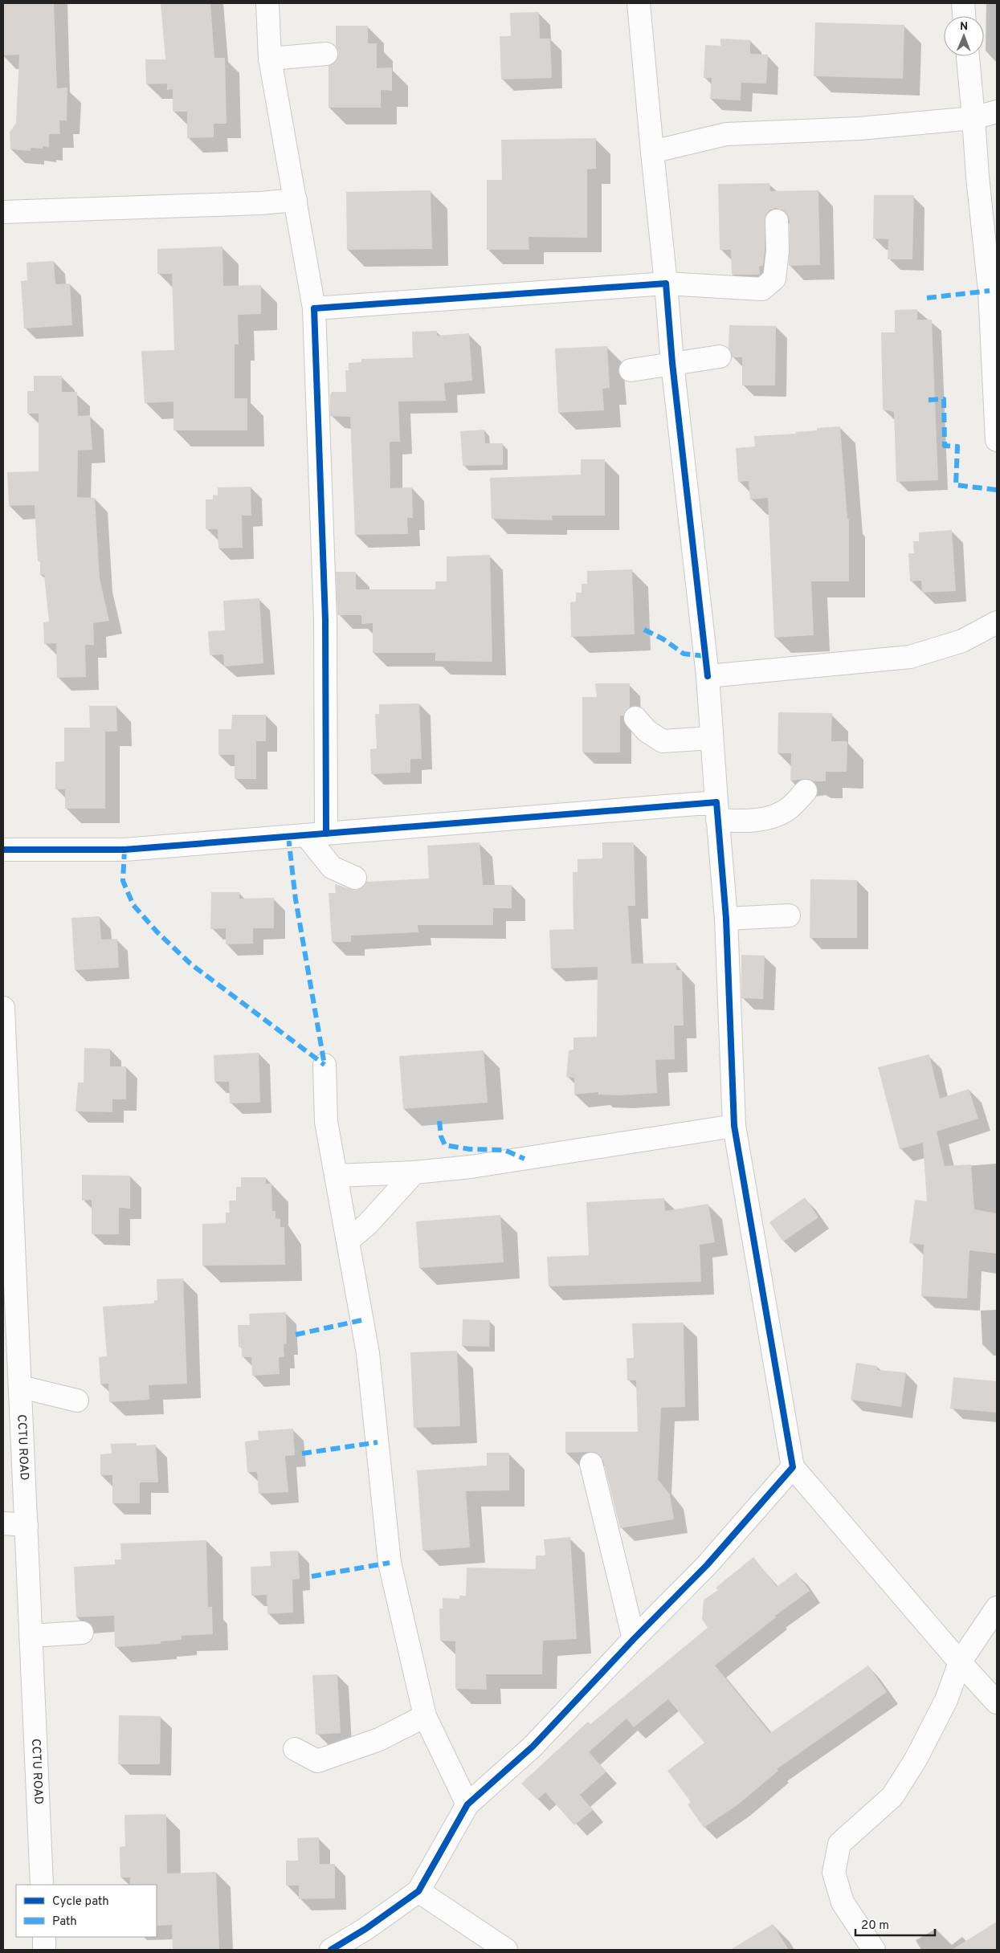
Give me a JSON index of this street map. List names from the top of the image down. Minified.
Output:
{"streets":{"street":["CCTU ROAD"]},"legend":["Cycle path","Path"],"scale_bar":"20 m","north":"top"}
